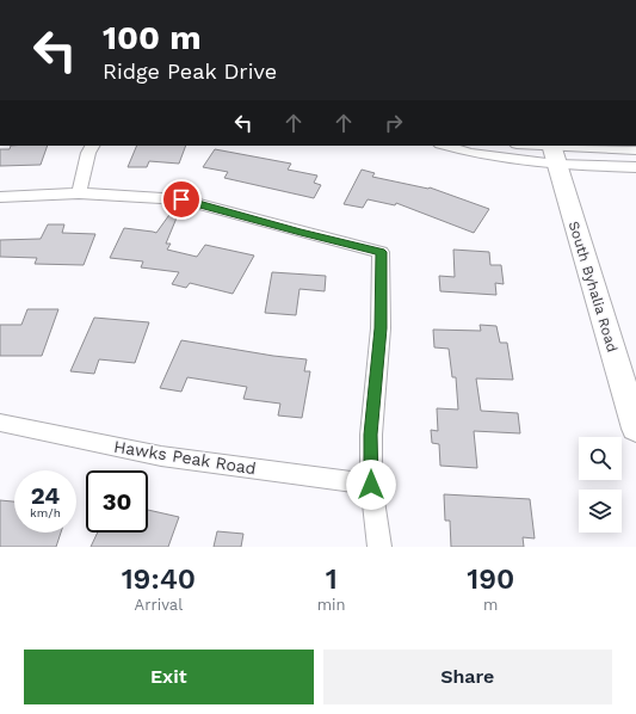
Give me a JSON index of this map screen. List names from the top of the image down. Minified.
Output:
{"streets":{"main road":["South Byhalia Road"],"street":["Hawks Peak Road"]},"page":{"turn":["100 m","Ridge Peak Drive"],"speed":"24 km/h","limit":"30","eta":["19:40","Arrival","1","min","190","m"],"buttons":["Exit","Share"]}}
